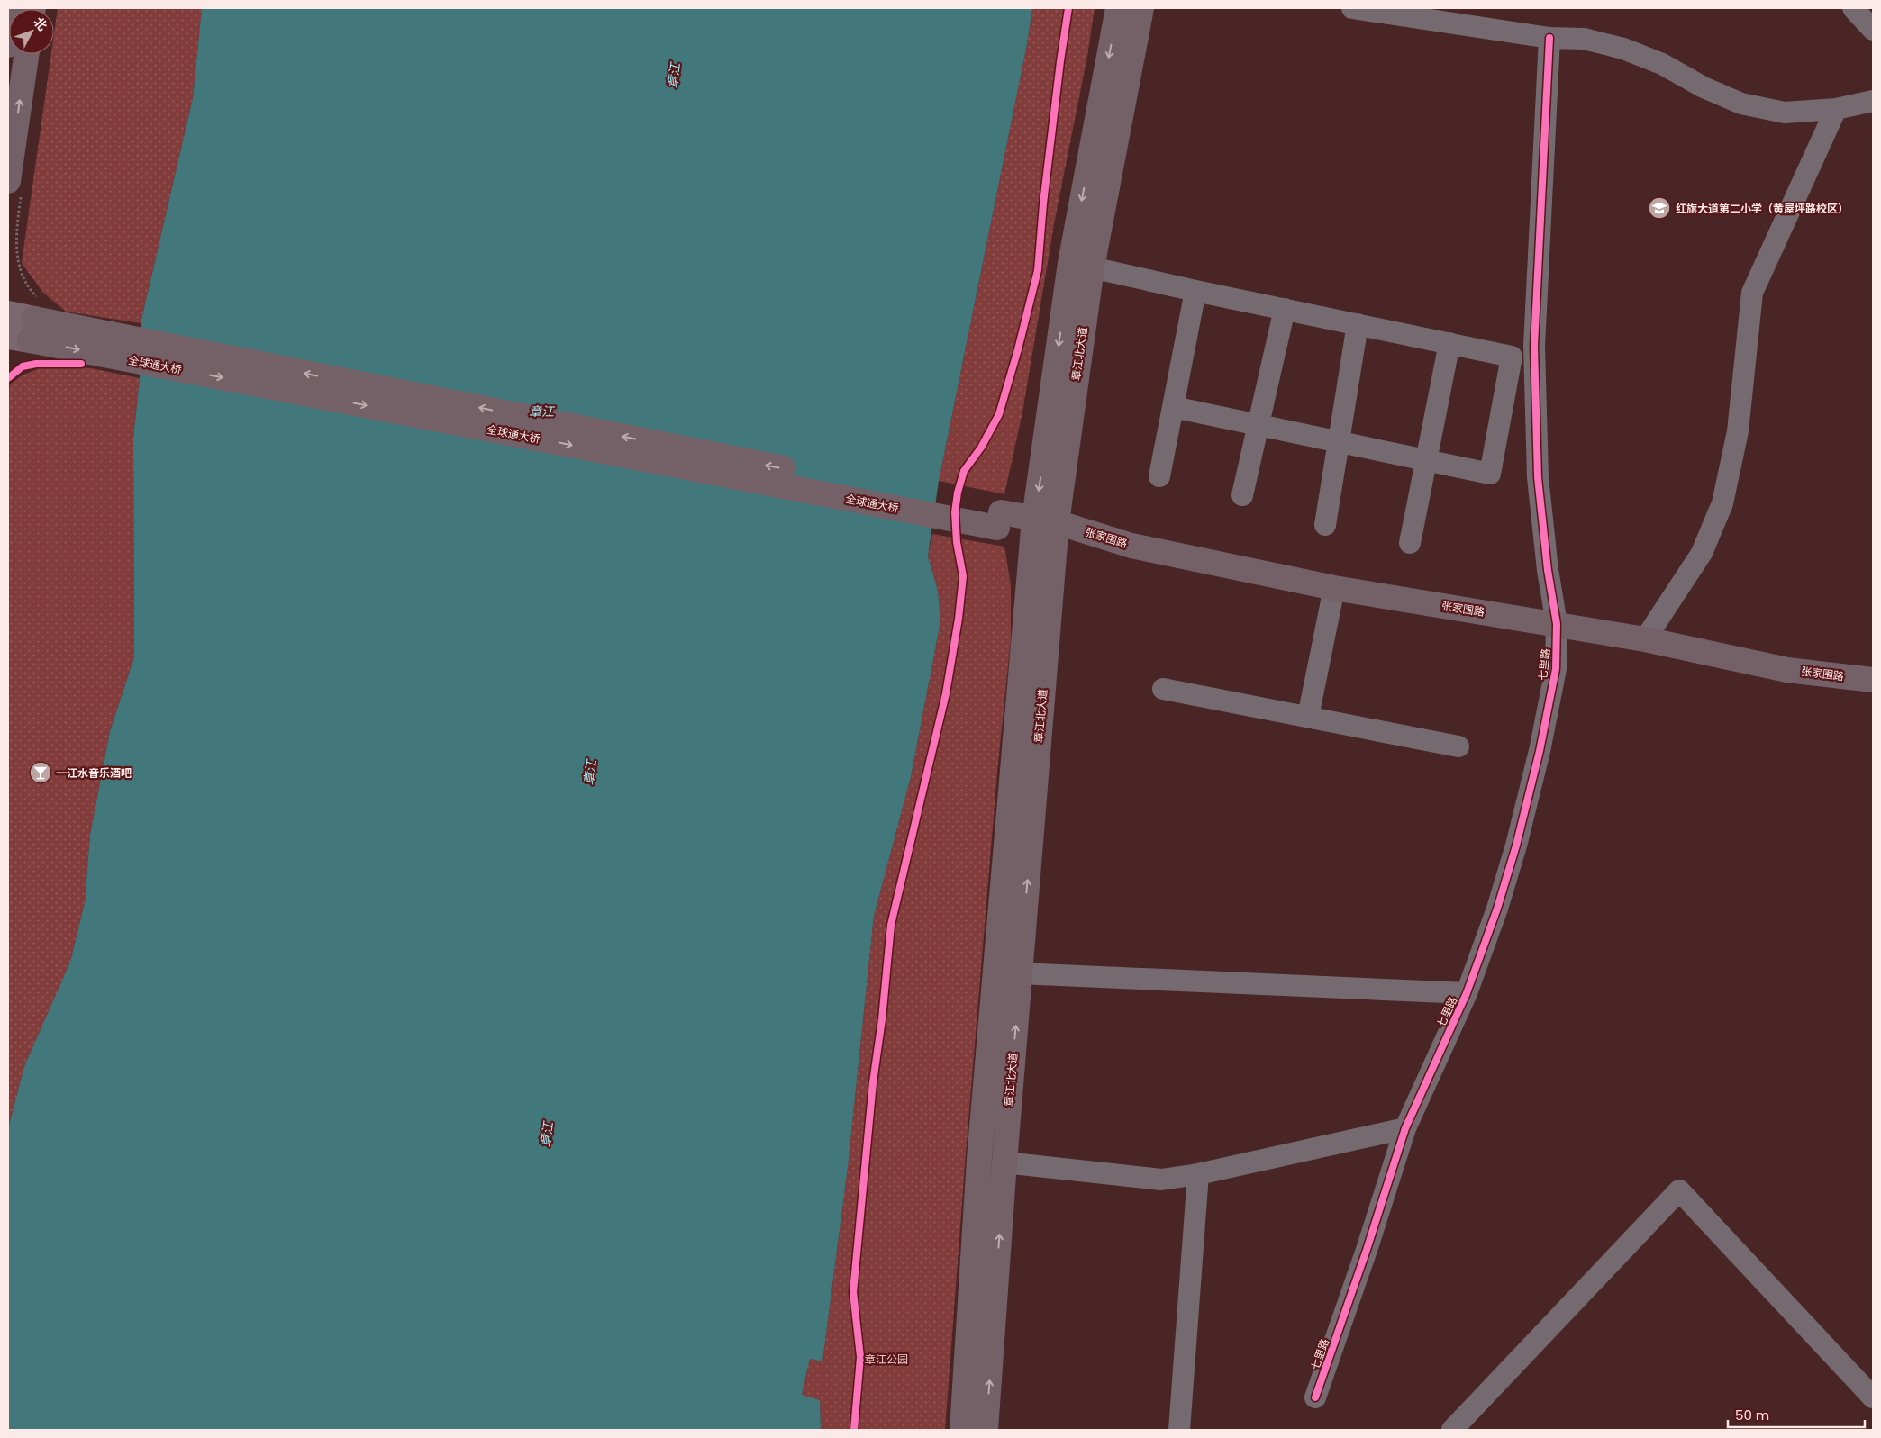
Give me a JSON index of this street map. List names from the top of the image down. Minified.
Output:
{"streets":{"main road":["章江北大道","全球通大桥","张家围路"],"street":["七里路"]},"crossings":[["章江北大道","全球通大桥"],["章江北大道","张家围路"],["全球通大桥","张家围路"],["张家围路","七里路"]],"water":["章江"],"parks":["章江公园"],"places":{"school or university":["红旗大道第二小学（黄屋坪路校区）"],"bar":["一江水音乐酒吧"]},"scale_bar":"50 m","north":"top right"}
